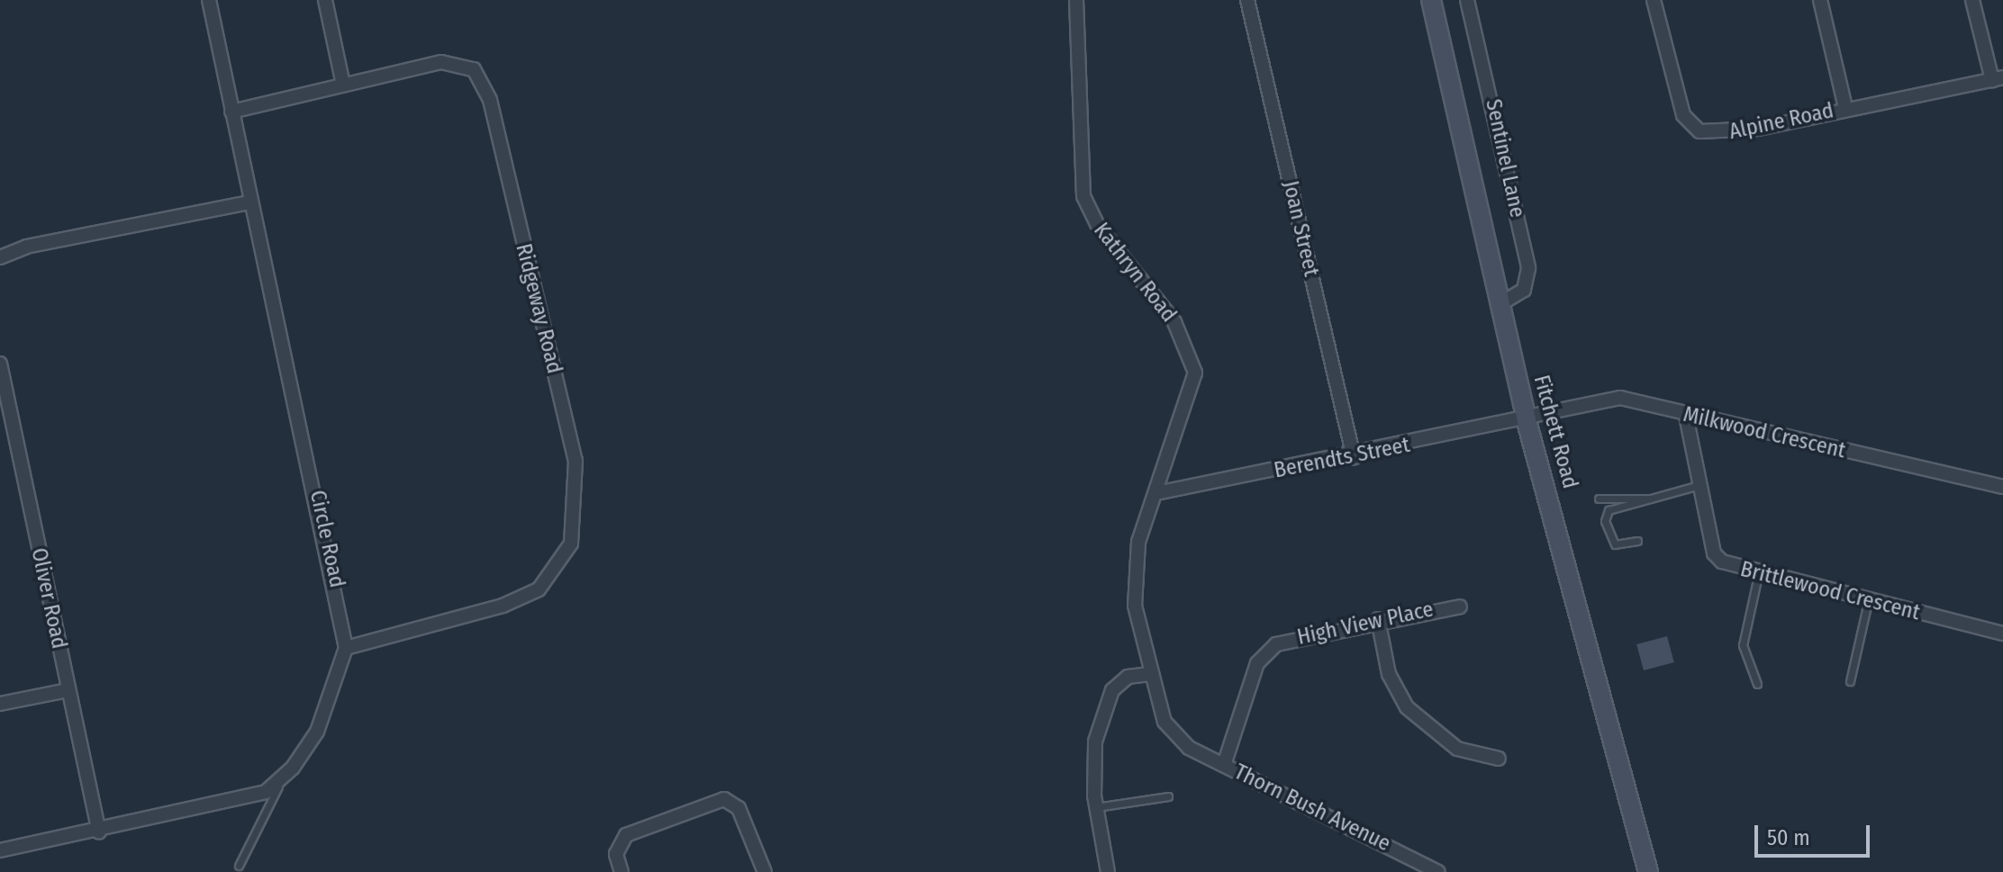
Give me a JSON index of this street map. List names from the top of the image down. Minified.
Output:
{"streets":{"street":["Alpine Road","Sentinel Lane","Joan Street","Kathryn Road","Ridgeway Road","Fitchett Road","Milkwood Crescent","Berendts Street","Circle Road","Brittlewood Crescent","Oliver Road","High View Place","Thorn Bush Avenue"]},"crossings":[["Sentinel Lane","Fitchett Road"],["Joan Street","Berendts Street"],["Kathryn Road","Berendts Street"],["Kathryn Road","Thorn Bush Avenue"],["Ridgeway Road","Circle Road"],["Fitchett Road","Milkwood Crescent"],["Fitchett Road","Berendts Street"],["Milkwood Crescent","Berendts Street"],["Milkwood Crescent","Brittlewood Crescent"],["High View Place","Thorn Bush Avenue"]],"scale_bar":"50 m"}
